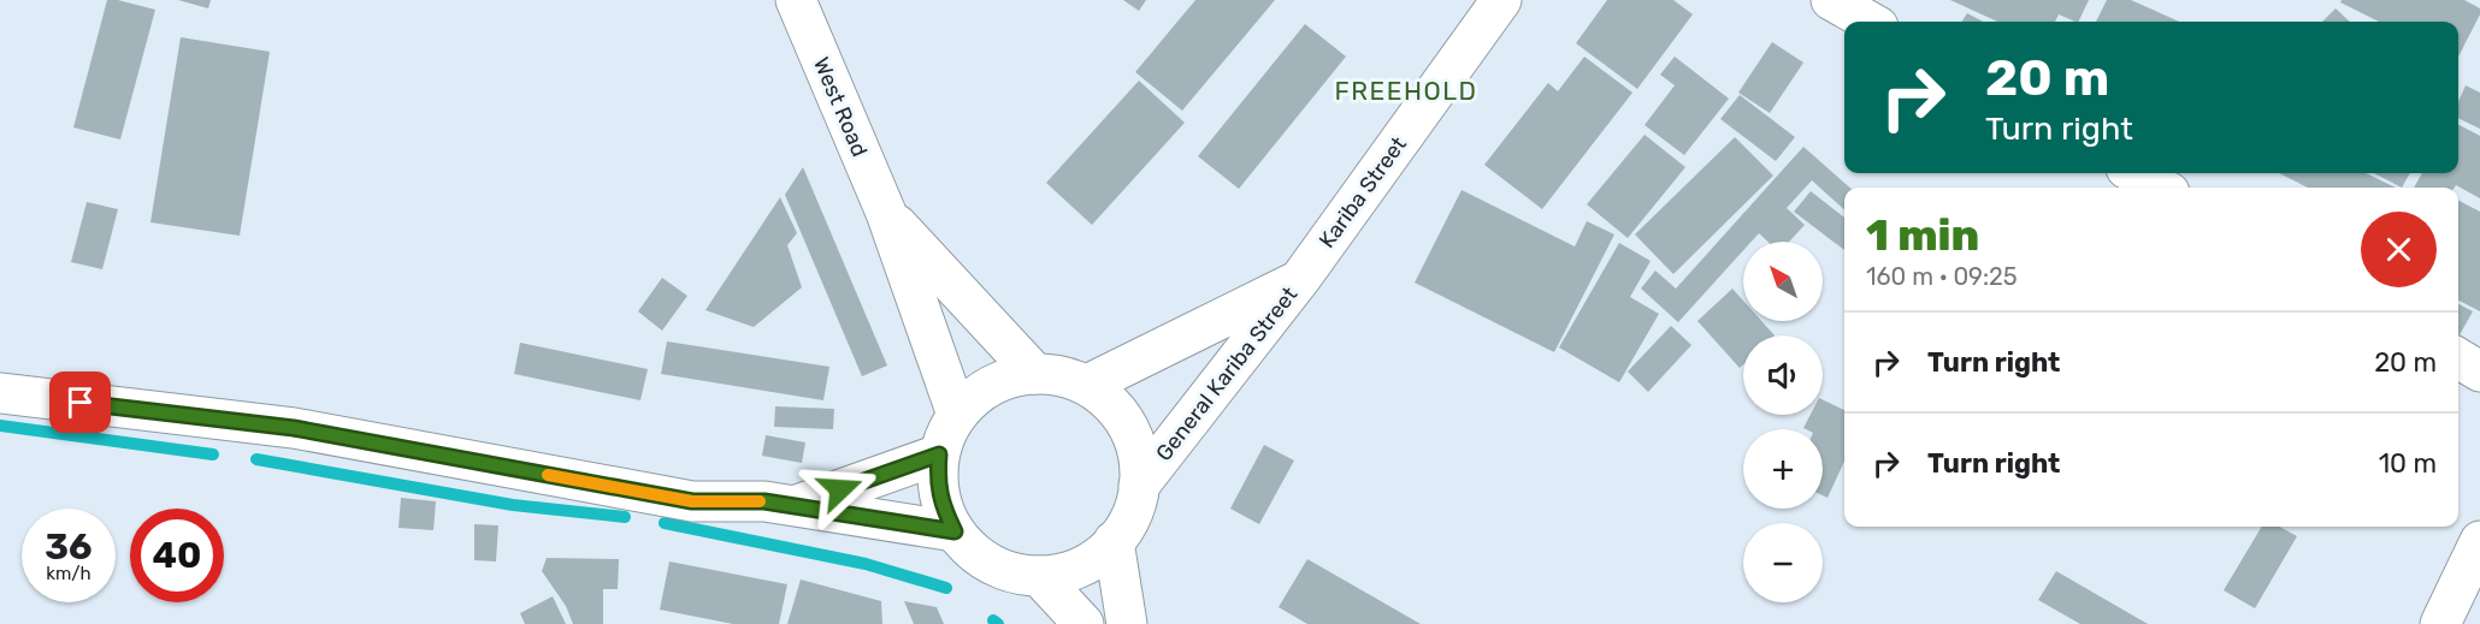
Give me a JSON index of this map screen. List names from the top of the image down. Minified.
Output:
{"streets":{"street":["West Road","Kariba Street","General Kariba Street"]},"crossings":[["West Road","General Kariba Street"],["Kariba Street","General Kariba Street"]],"districts":["FREEHOLD"],"north":"top left","page":{"turn":["20 m","Turn right"],"heading":["1 min","160 m · 09:25"],"map_buttons":["+","−"],"list":[{"name":"Turn right","value":"20 m"},{"name":"Turn right","value":"10 m"}],"speed":"36 km/h","limit":"40"}}
